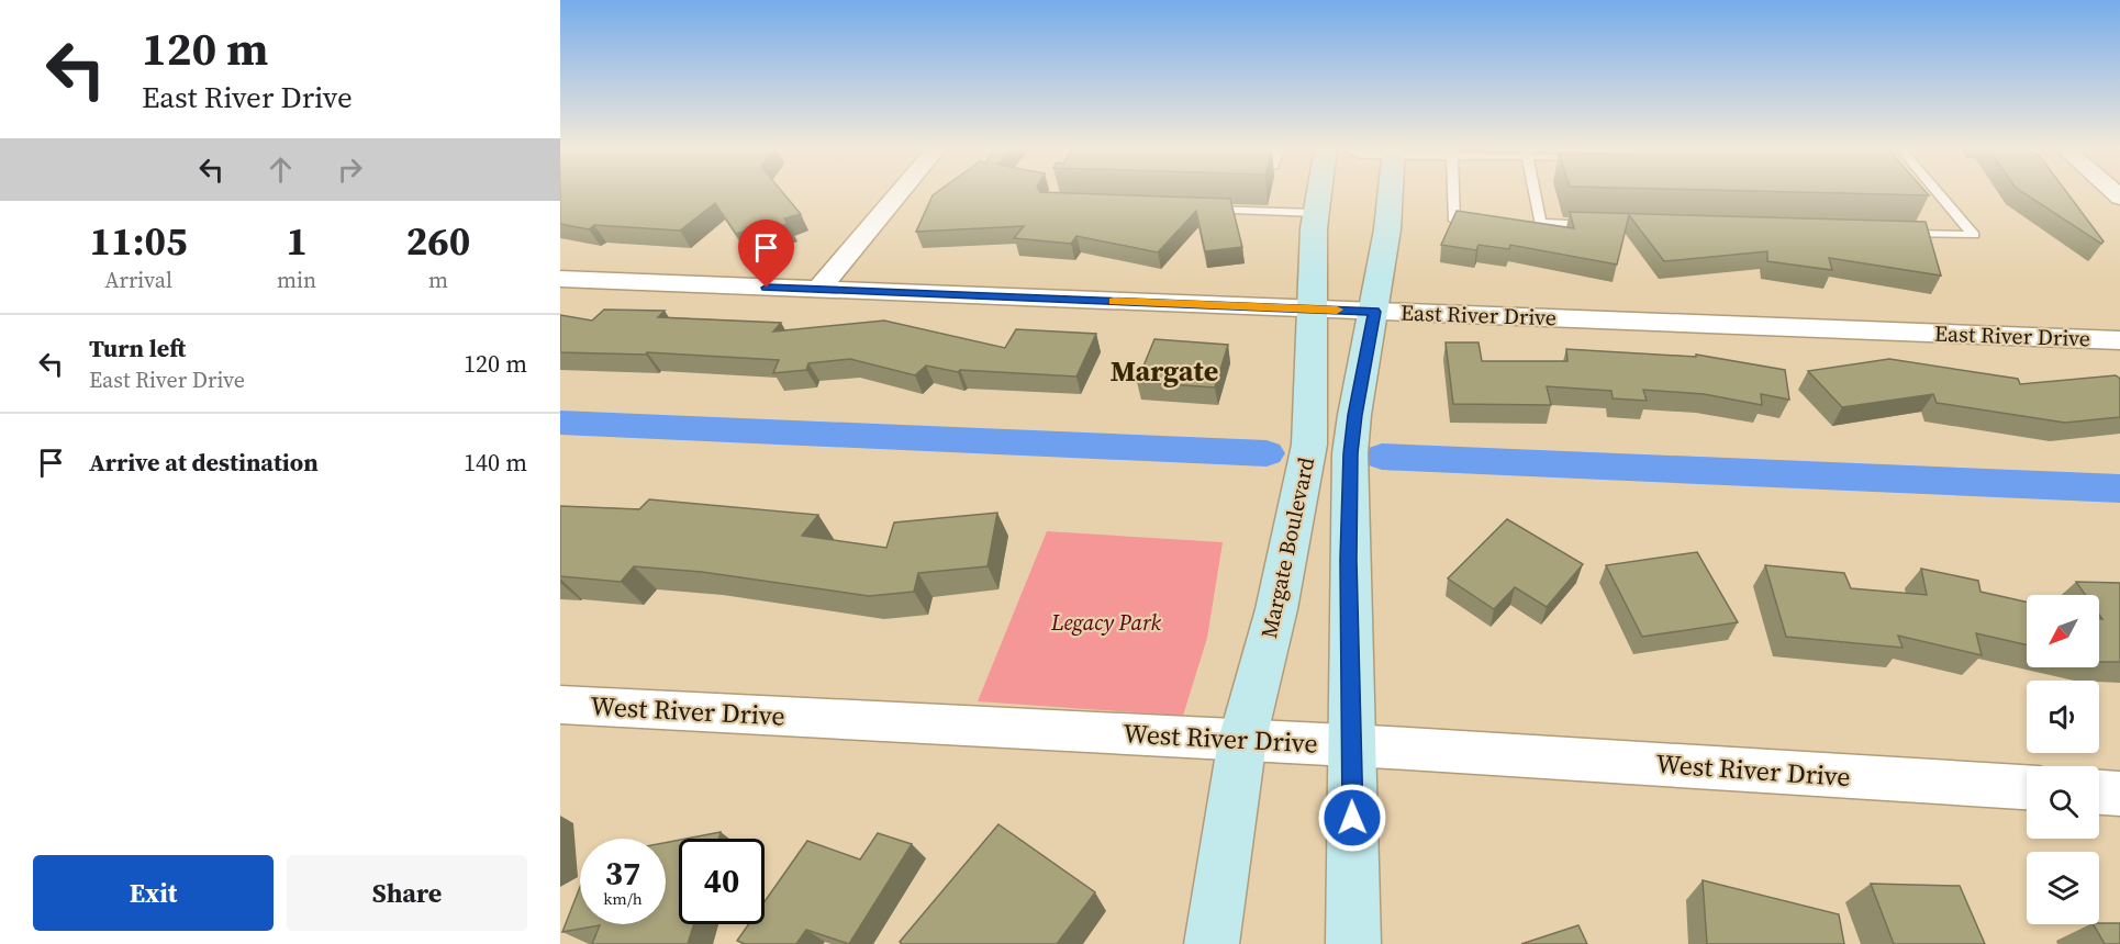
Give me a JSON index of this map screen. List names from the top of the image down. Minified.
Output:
{"streets":{"street":["East River Drive","Margate Boulevard","West River Drive"]},"crossings":[["East River Drive","Margate Boulevard"],["Margate Boulevard","West River Drive"]],"districts":["Margate"],"parks":["Legacy Park"],"north":"bottom left","page":{"turn":["120 m","East River Drive"],"eta":["11:05","Arrival","1","min","260","m"],"list":[{"name":"Turn left","note":"East River Drive","value":"120 m"},{"name":"Arrive at destination","value":"140 m"}],"speed":"37 km/h","limit":"40","buttons":["Exit","Share"]}}
